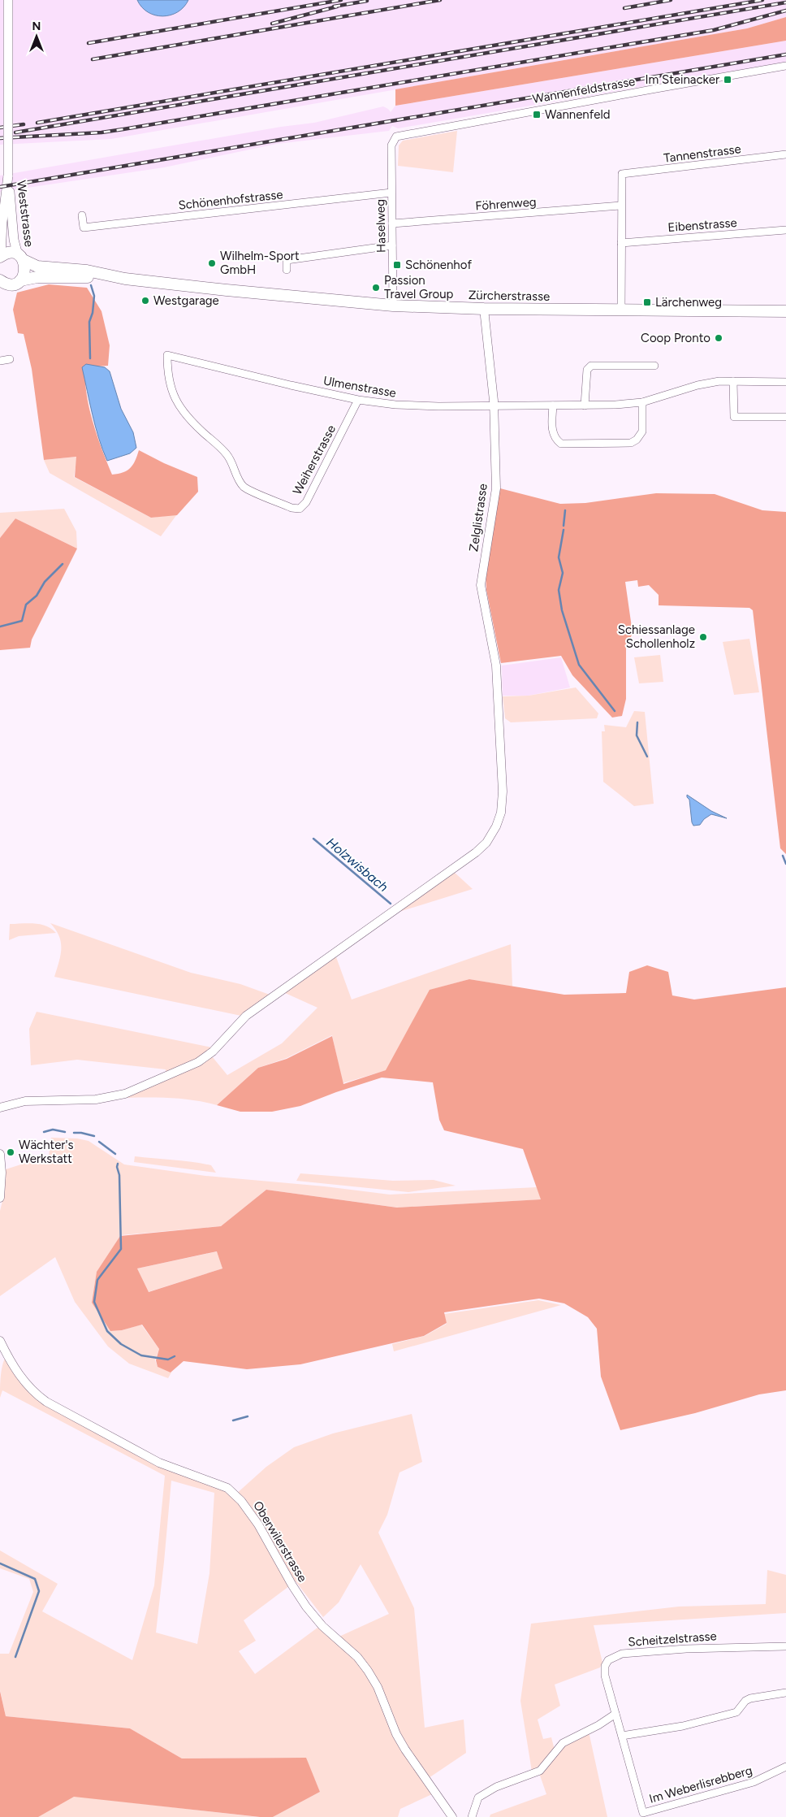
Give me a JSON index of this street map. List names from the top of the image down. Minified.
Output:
{"streets":{"main road":["Weststrasse","Zürcherstrasse"],"street":["Wannenfeldstrasse","Tannenstrasse","Schönenhofstrasse","Föhrenweg","Eibenstrasse","Haselweg","Ulmenstrasse","Weiherstrasse","Zelglistrasse","Oberwilerstrasse","Scheitzelstrasse","Im Weberlisrebberg"]},"crossings":[["Wannenfeldstrasse","Haselweg"],["Tannenstrasse","Föhrenweg"],["Schönenhofstrasse","Haselweg"],["Föhrenweg","Haselweg"],["Weststrasse","Zürcherstrasse"],["Haselweg","Zürcherstrasse"],["Zürcherstrasse","Zelglistrasse"],["Ulmenstrasse","Weiherstrasse"],["Ulmenstrasse","Zelglistrasse"],["Scheitzelstrasse","Im Weberlisrebberg"]],"water":["Holzwisbach"],"places":{"transit":["Im Steinacker","Wannenfeld","Schönenhof","Lärchenweg"],"other":["Wilhelm-Sport GmbH","Passion Travel Group","Westgarage","Coop Pronto","Schiessanlage Schollenholz","Wächter's Werkstatt"]},"north":"top"}
